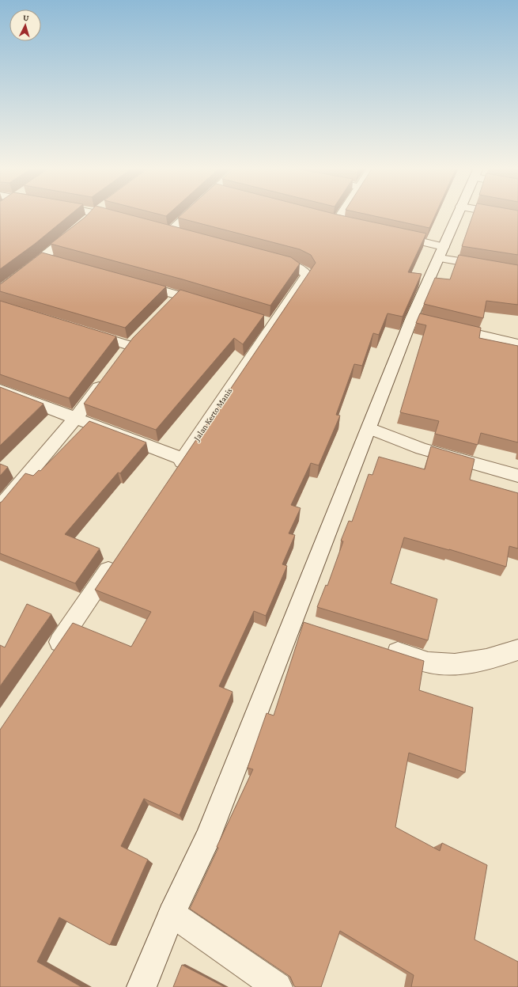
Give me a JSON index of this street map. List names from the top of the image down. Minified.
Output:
{"streets":{"street":["Jalan Kerto Manis"]},"north":"top"}
